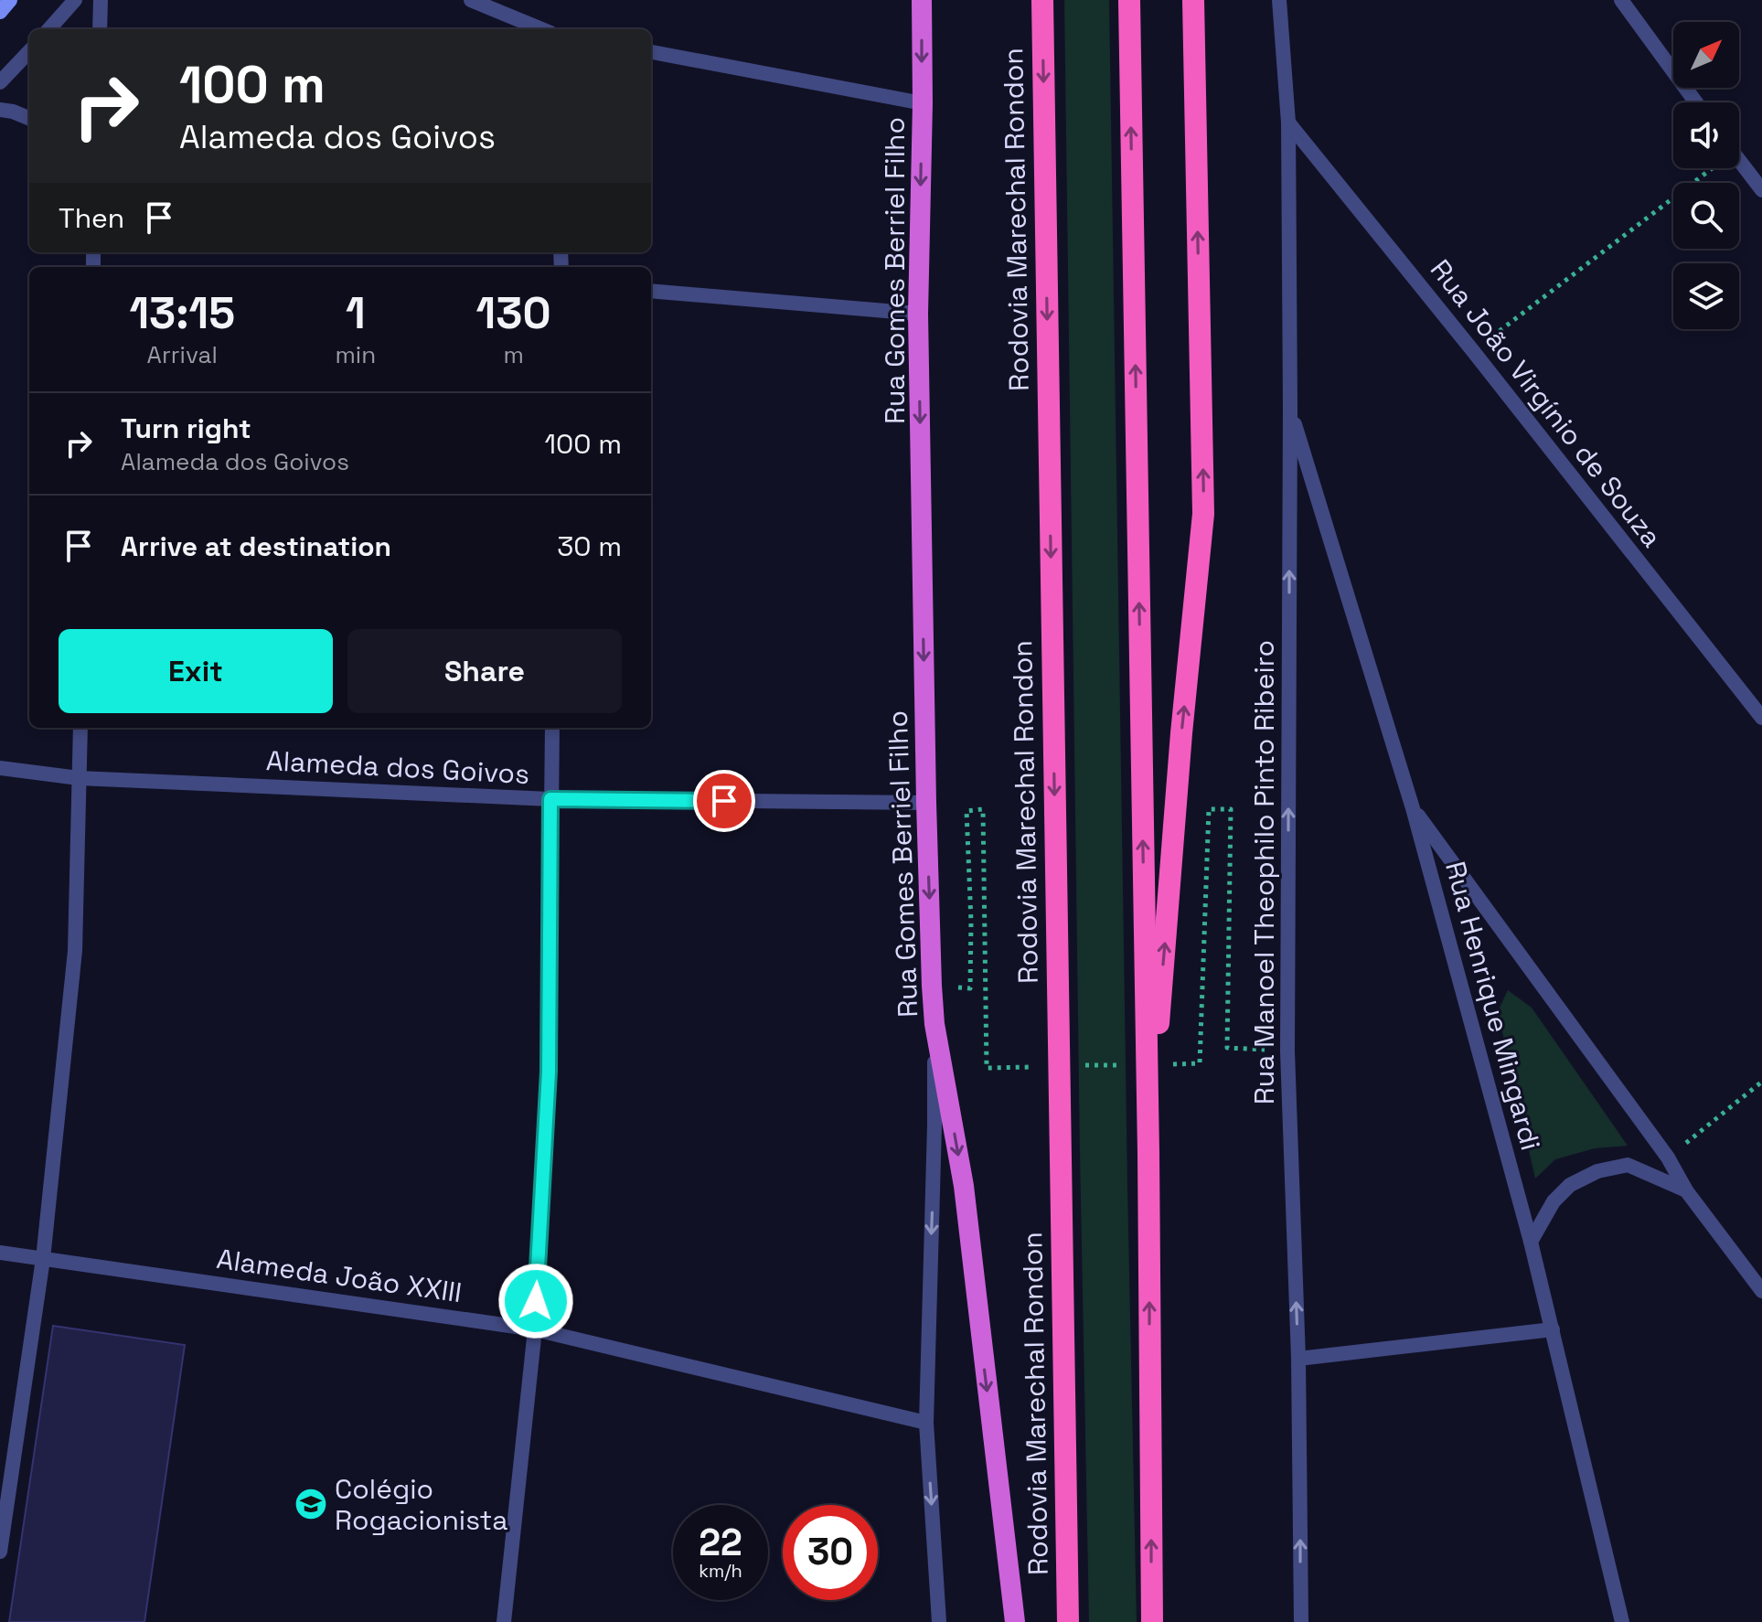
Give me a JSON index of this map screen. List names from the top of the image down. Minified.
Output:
{"streets":{"highway":["Rodovia Marechal Rondon","Rua Gomes Berriel Filho"],"street":["Rua João Virgínio de Souza","Alameda dos Goivos","Rua Manoel Theophilo Pinto Ribeiro","Rua Henrique Mingardi","Alameda João XXIII"]},"crossings":[["Rua Gomes Berriel Filho","Alameda dos Goivos"],["Rua Gomes Berriel Filho","Alameda João XXIII"],["Rua João Virgínio de Souza","Rua Manoel Theophilo Pinto Ribeiro"],["Rua Manoel Theophilo Pinto Ribeiro","Rua Henrique Mingardi"]],"one_way":["Rua Manoel Theophilo Pinto Ribeiro"],"places":{"school or university":["Colégio Rogacionista"]},"north":"top right","page":{"turn":["100 m","Alameda dos Goivos"],"then":"Then","eta":["13:15","Arrival","1","min","130","m"],"list":[{"name":"Turn right","note":"Alameda dos Goivos","value":"100 m"},{"name":"Arrive at destination","value":"30 m"}],"buttons":["Exit","Share"],"speed":"22 km/h","limit":"30"}}
